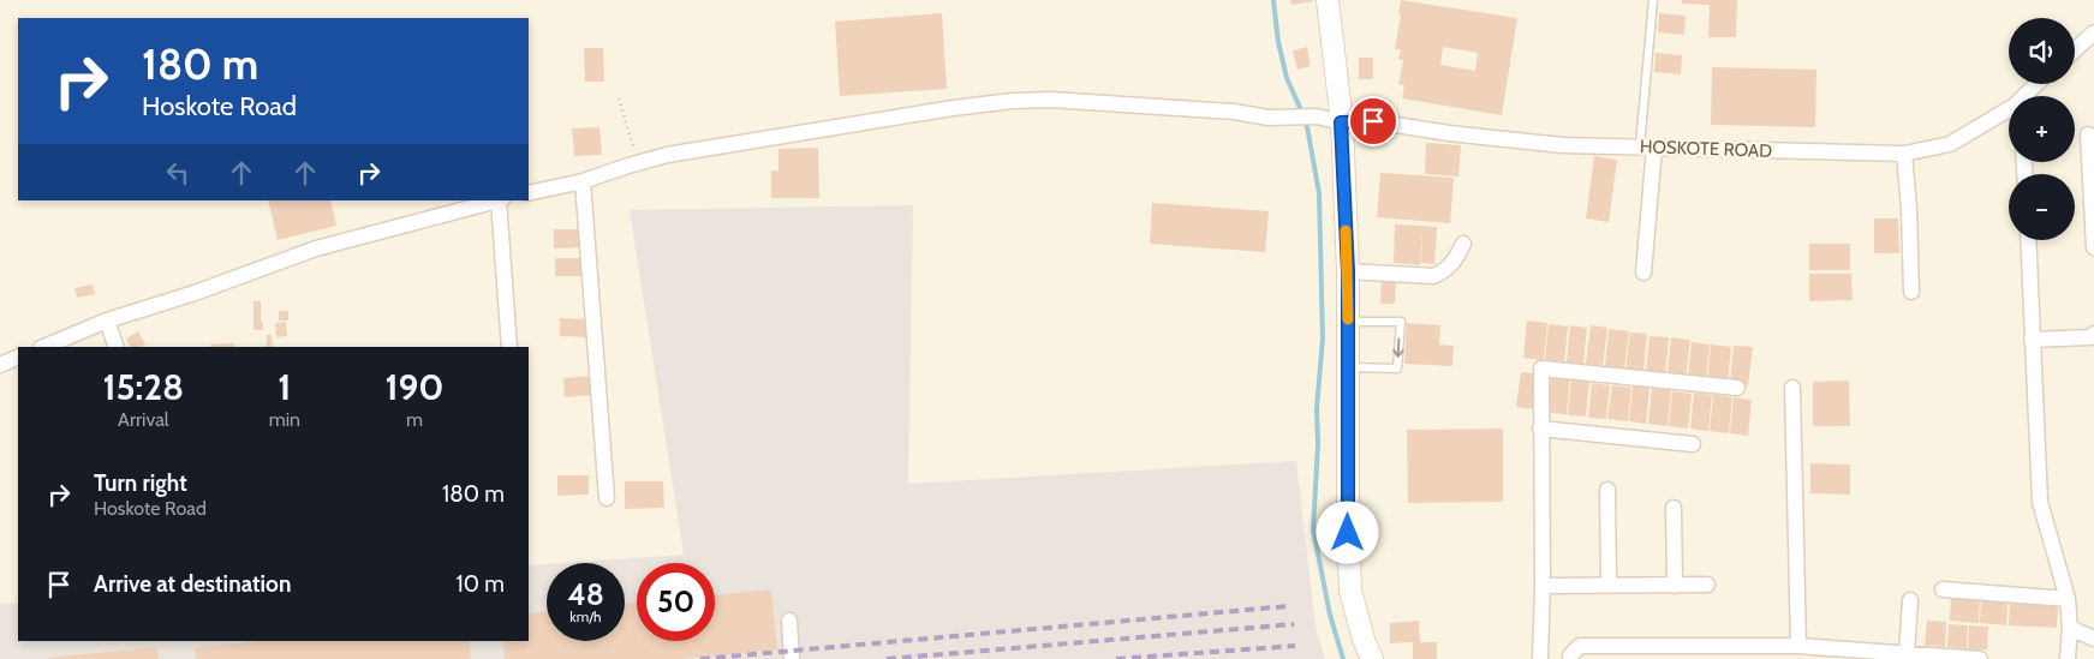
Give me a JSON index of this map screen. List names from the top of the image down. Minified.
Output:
{"streets":{"street":["HOSKOTE ROAD"]},"page":{"map_buttons":["+","−"],"turn":["180 m","Hoskote Road"],"eta":["15:28","Arrival","1","min","190","m"],"list":[{"name":"Turn right","note":"Hoskote Road","value":"180 m"},{"name":"Arrive at destination","value":"10 m"}],"speed":"48 km/h","limit":"50"}}
